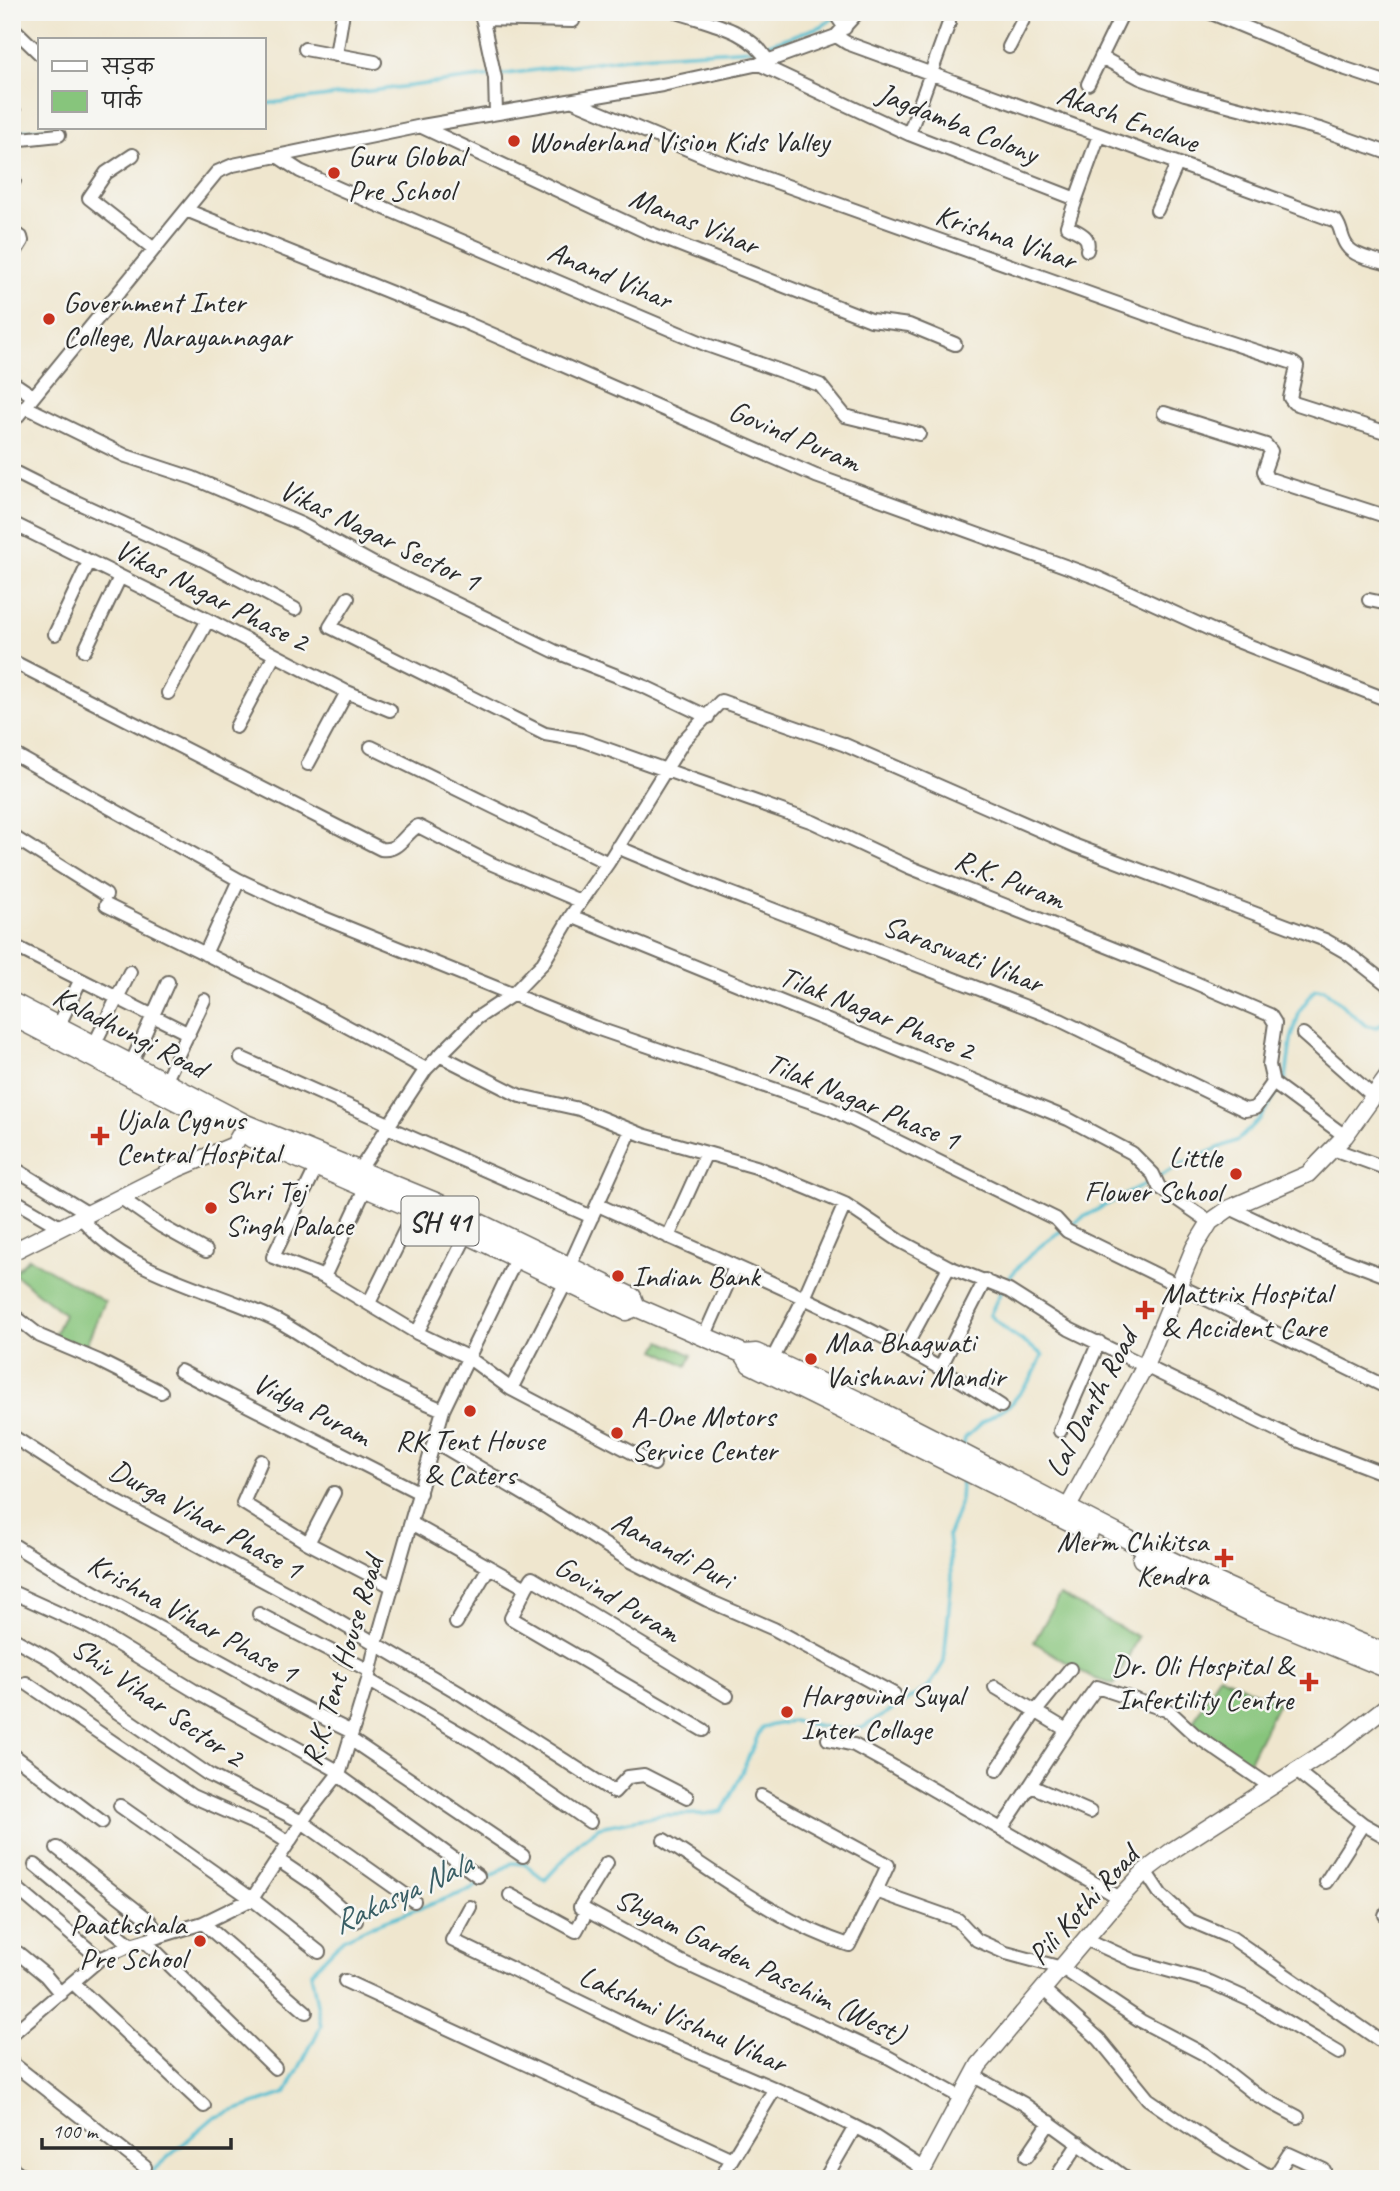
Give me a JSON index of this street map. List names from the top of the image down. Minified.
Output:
{"streets":{"main road":["Kaladhungi Road","SH 41"],"street":["Akash Enclave","Jagdamba Colony","Manas Vihar","Krishna Vihar","Anand Vihar","Govind Puram","Vikas Nagar Sector 1","Vikas Nagar Phase 2","R.K. Puram","Saraswati Vihar","Tilak Nagar Phase 2","Tilak Nagar Phase 1","Lal Danth Road","Vidya Puram","Durga Vihar Phase 1","Aanandi Puri","Krishna Vihar Phase 1","R.K. Tent House Road","Shiv Vihar Sector 2","Pili Kothi Road","Shyam Garden Paschim (West)","Lakshmi Vishnu Vihar"]},"crossings":[["Govind Puram","R.K. Tent House Road"],["R.K. Puram","Saraswati Vihar"],["Tilak Nagar Phase 2","Lal Danth Road"],["Kaladhungi Road","Lal Danth Road"],["Kaladhungi Road","R.K. Tent House Road"],["Tilak Nagar Phase 1","Lal Danth Road"],["Vidya Puram","R.K. Tent House Road"],["Durga Vihar Phase 1","R.K. Tent House Road"],["Aanandi Puri","R.K. Tent House Road"],["Krishna Vihar Phase 1","R.K. Tent House Road"],["R.K. Tent House Road","Shiv Vihar Sector 2"],["Pili Kothi Road","Shyam Garden Paschim (West)"],["Pili Kothi Road","Lakshmi Vishnu Vihar"]],"water":["Rakasya Nala"],"places":{"other":["Wonderland Vision Kids Valley","Guru Global Pre School","Government Inter College, Narayannagar","Little Flower School","Shri Tej Singh Palace","Indian Bank","Maa Bhagwati Vaishnavi Mandir","RK Tent House & Caters","A-One Motors Service Center","Hargovind Suyal Inter Collage","Paathshala Pre School"],"health":["Ujala Cygnus Central Hospital","Mattrix Hospital & Accident Care","Merm Chikitsa Kendra","Dr. Oli Hospital & Infertility Centre"]},"legend":["सड़क","पार्क"],"scale_bar":"100 m"}
